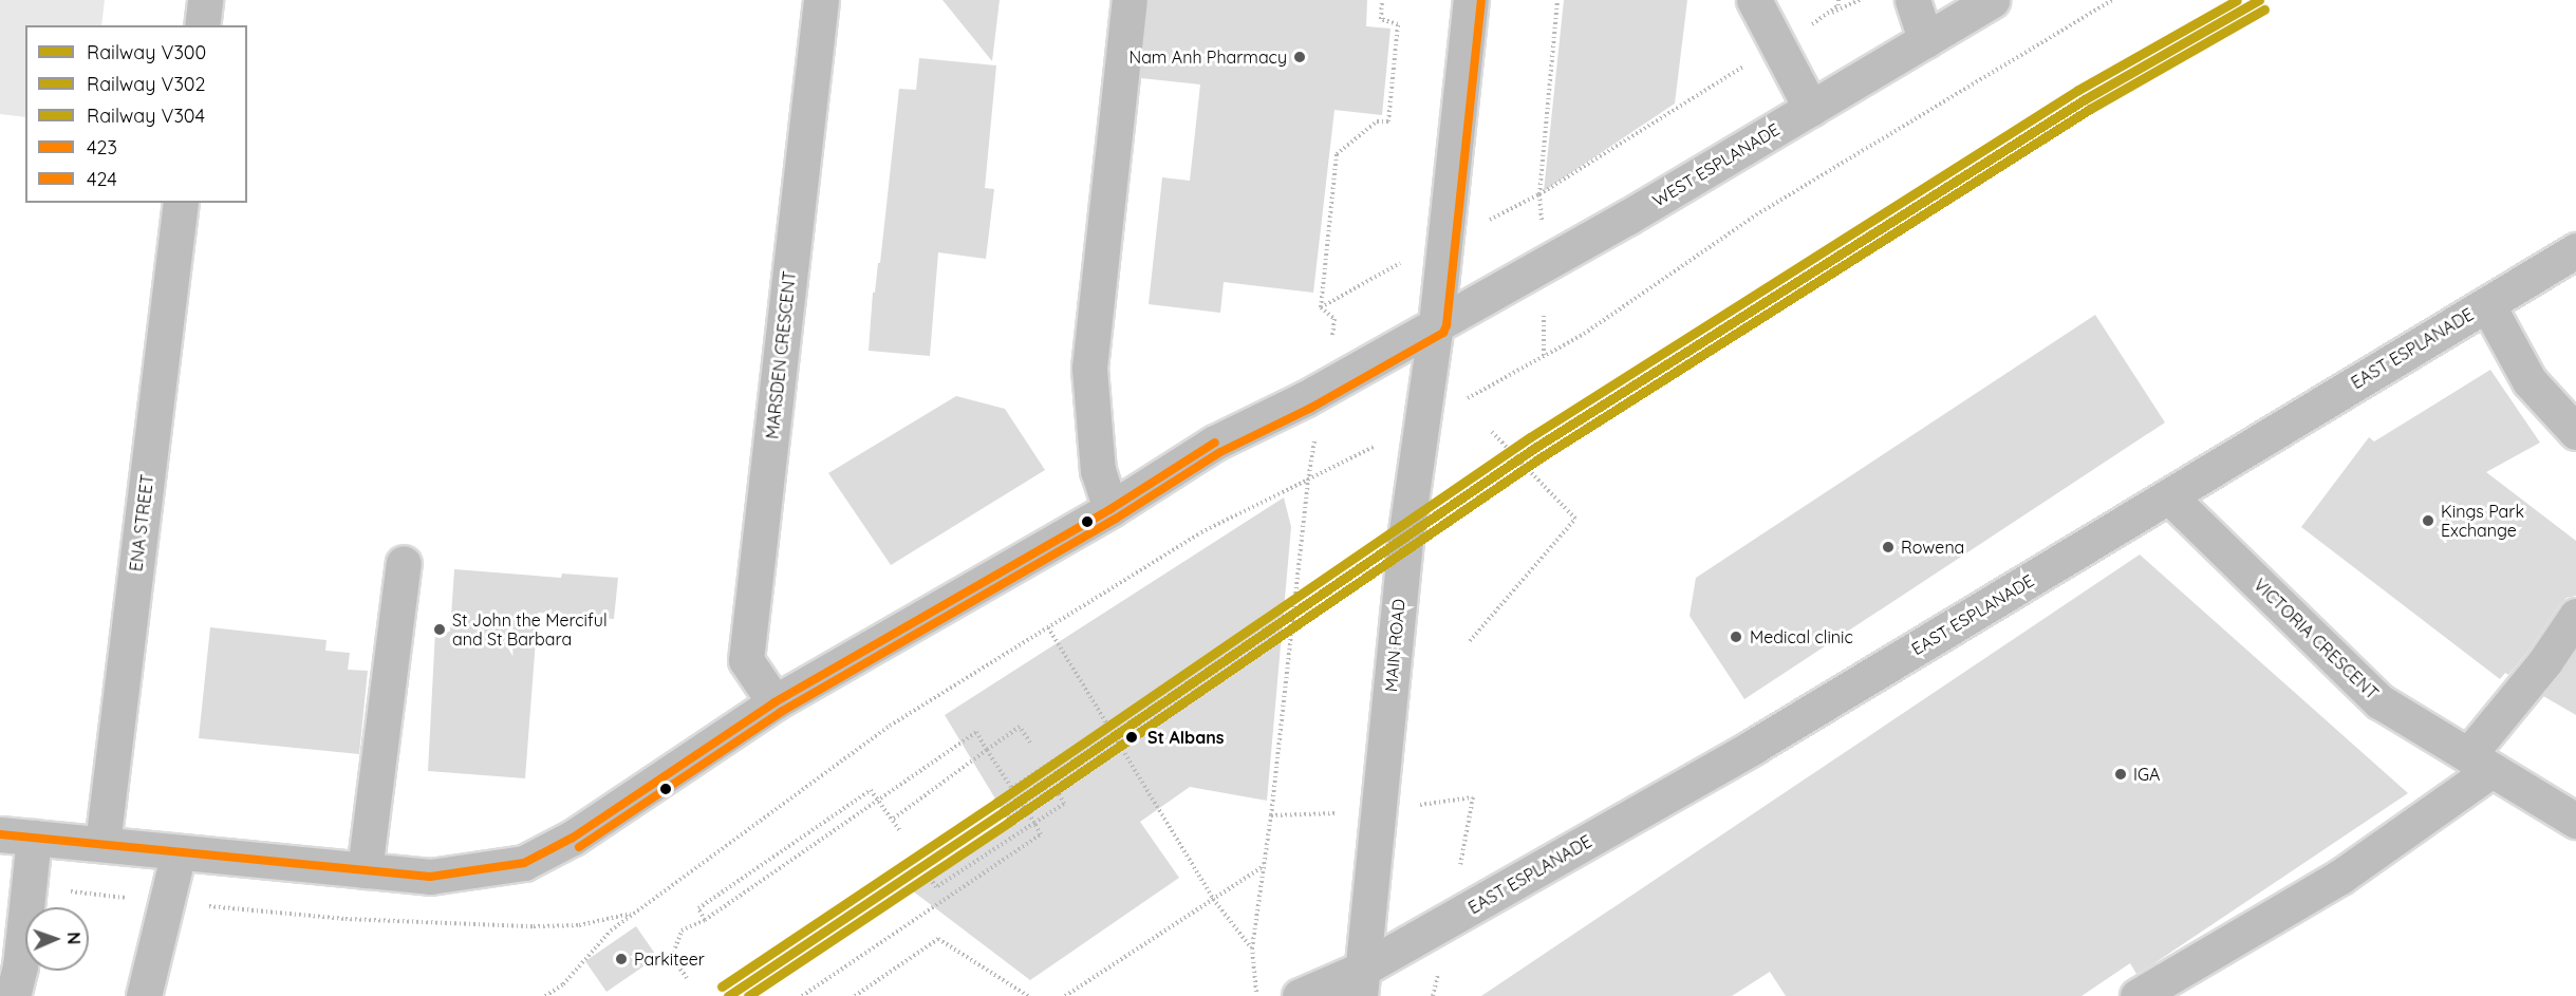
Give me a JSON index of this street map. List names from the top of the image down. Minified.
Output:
{"streets":{"street":["WEST ESPLANADE","EAST ESPLANADE","MARSDEN CRESCENT","ENA STREET","VICTORIA CRESCENT","MAIN ROAD"]},"crossings":[["WEST ESPLANADE","MARSDEN CRESCENT"],["WEST ESPLANADE","ENA STREET"],["WEST ESPLANADE","MAIN ROAD"],["EAST ESPLANADE","VICTORIA CRESCENT"],["EAST ESPLANADE","MAIN ROAD"]],"places":["Nam Anh Pharmacy","Kings Park Exchange","Rowena","St John the Merciful and St Barbara","Medical clinic","St Albans","IGA","Parkiteer"],"lines":["rail line V300","rail line V304","transit line 424","rail line V302","transit line 423"],"legend":["Railway V300","Railway V302","Railway V304","423","424"],"north":"right"}
